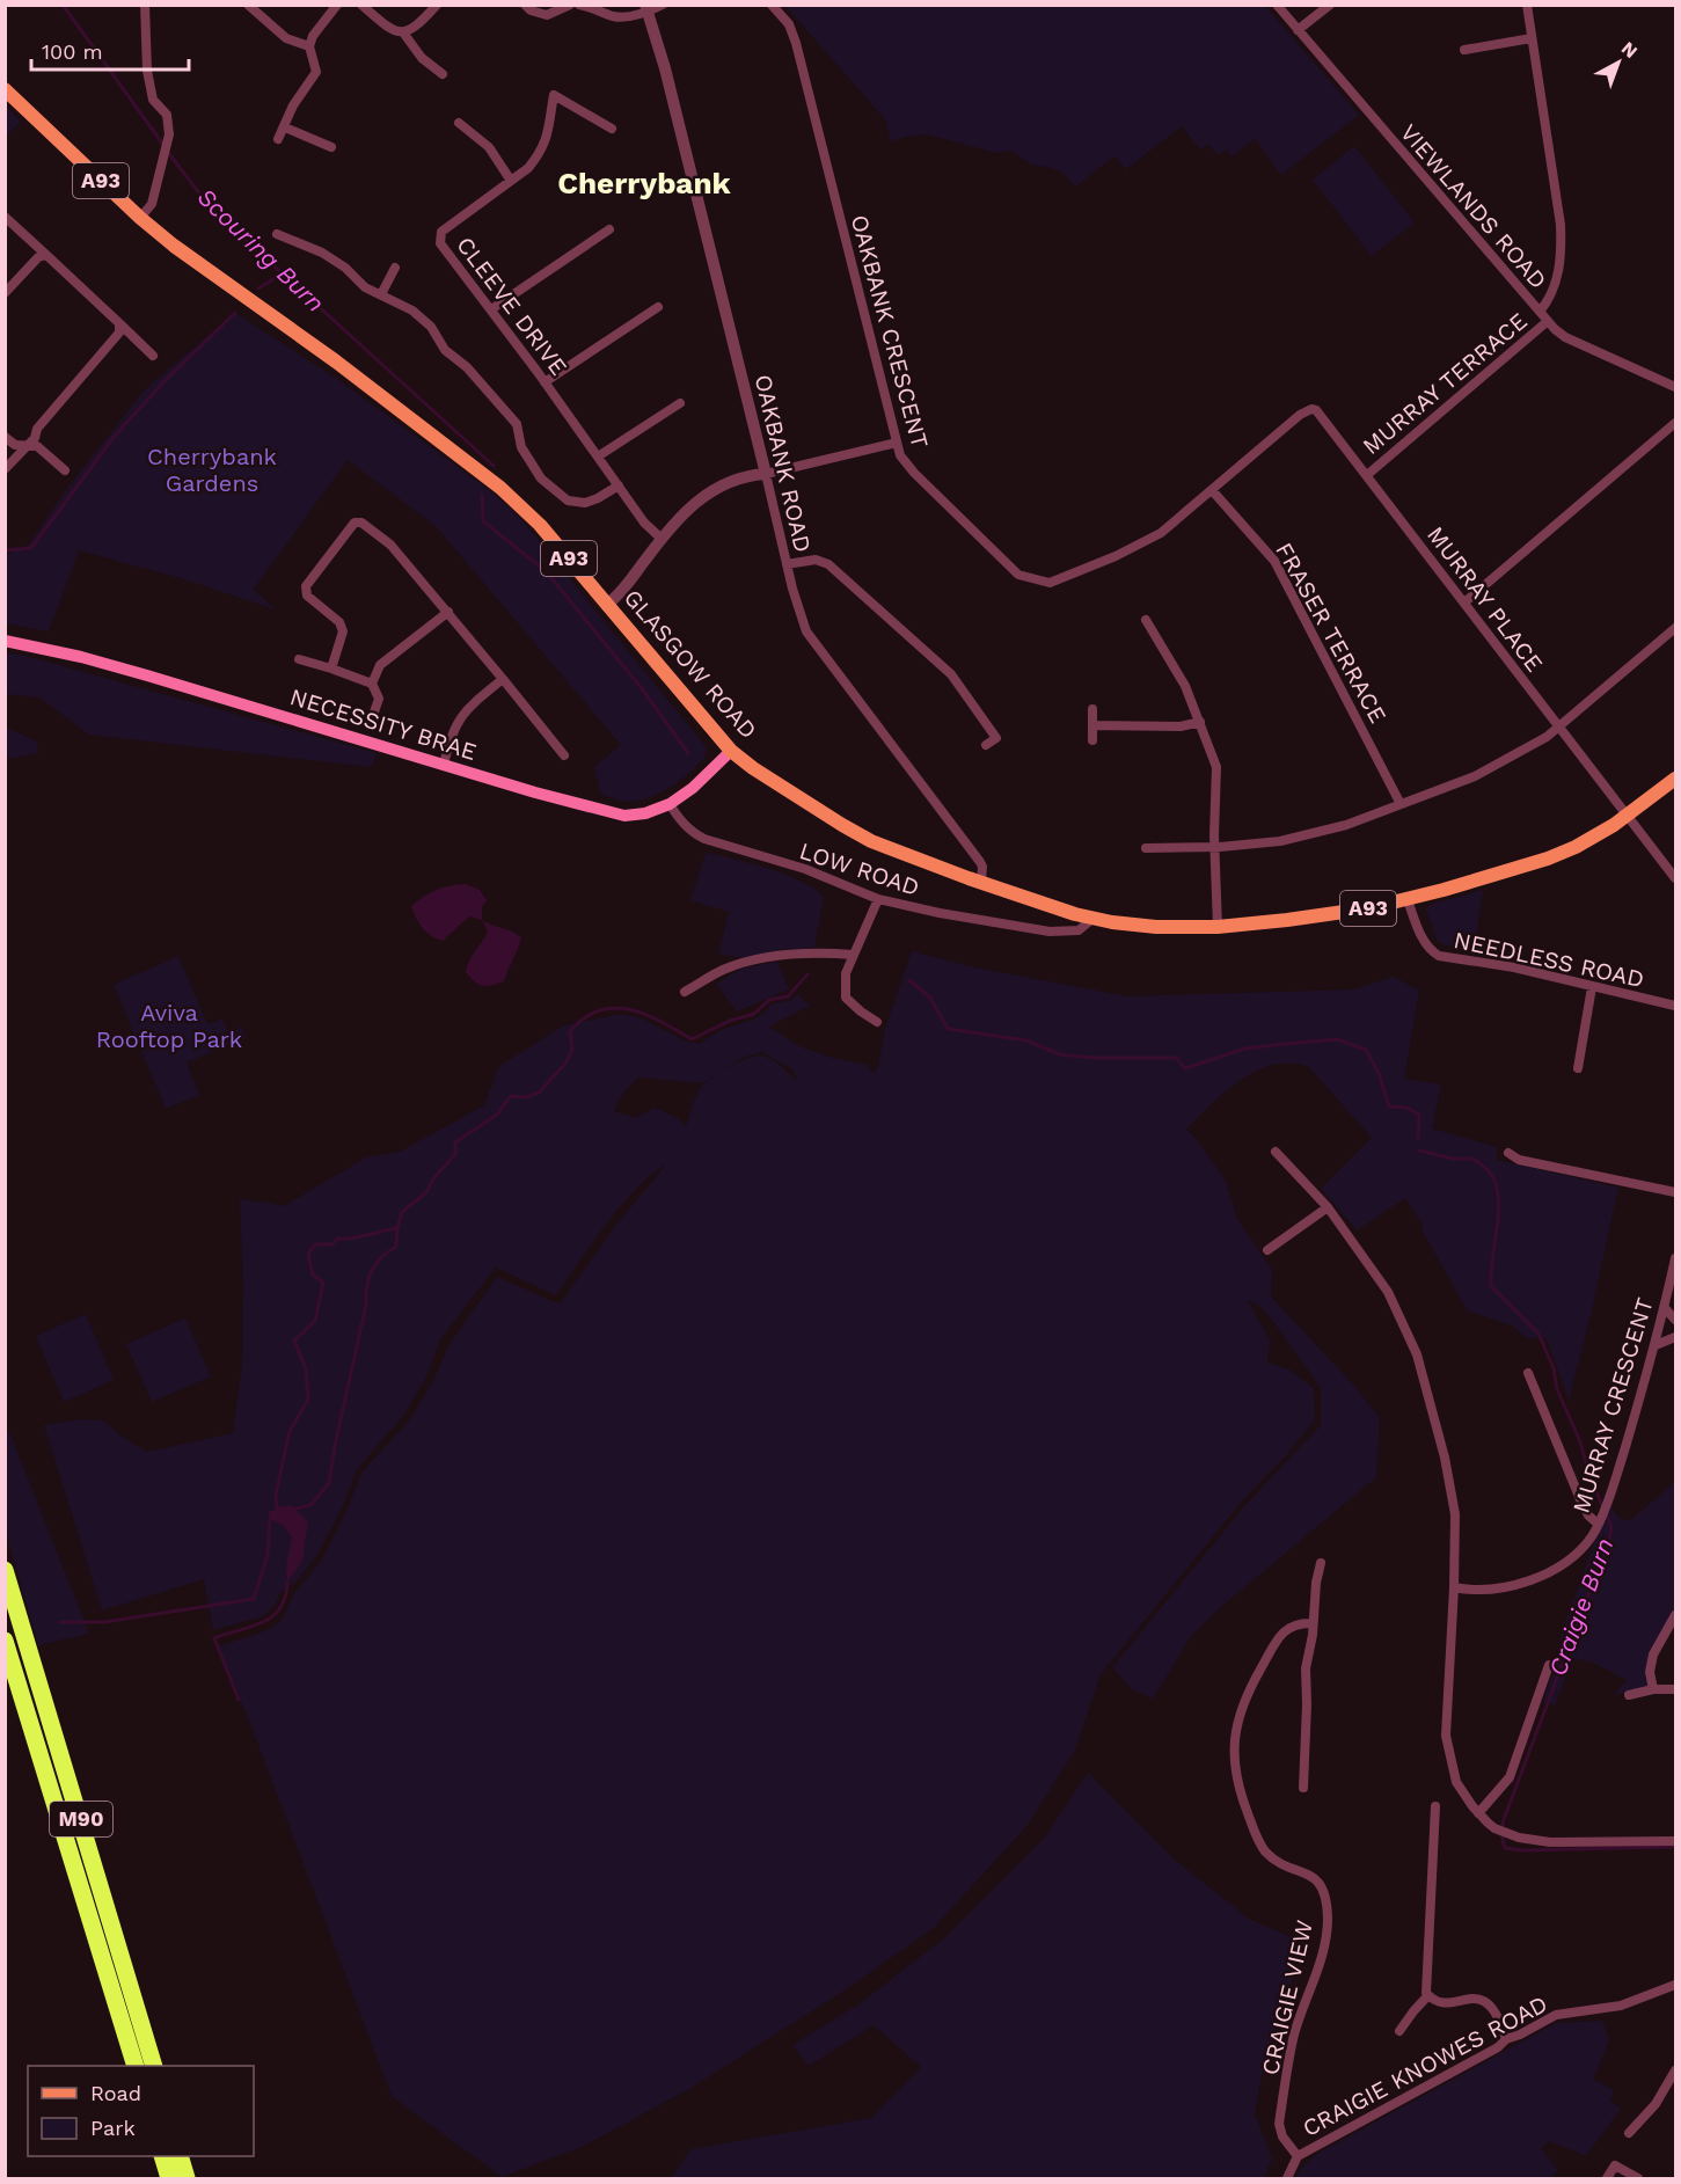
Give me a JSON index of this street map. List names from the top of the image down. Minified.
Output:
{"streets":{"highway":["M90"],"main road":["A93","GLASGOW ROAD","NECESSITY BRAE"],"street":["VIEWLANDS ROAD","CLEEVE DRIVE","OAKBANK CRESCENT","MURRAY TERRACE","OAKBANK ROAD","MURRAY PLACE","FRASER TERRACE","LOW ROAD","NEEDLESS ROAD","MURRAY CRESCENT","CRAIGIE VIEW","CRAIGIE KNOWES ROAD"]},"crossings":[["VIEWLANDS ROAD","MURRAY TERRACE"],["OAKBANK CRESCENT","MURRAY PLACE"],["OAKBANK CRESCENT","FRASER TERRACE"],["MURRAY TERRACE","MURRAY PLACE"],["OAKBANK ROAD","GLASGOW ROAD"],["MURRAY PLACE","GLASGOW ROAD"],["GLASGOW ROAD","NECESSITY BRAE"],["GLASGOW ROAD","LOW ROAD"],["GLASGOW ROAD","NEEDLESS ROAD"],["NECESSITY BRAE","LOW ROAD"],["CRAIGIE VIEW","CRAIGIE KNOWES ROAD"]],"districts":["Cherrybank"],"water":["Scouring Burn","Craigie Burn"],"parks":["Cherrybank Gardens","Aviva Rooftop Park"],"legend":["Road","Park"],"scale_bar":"100 m","north":"top right"}
